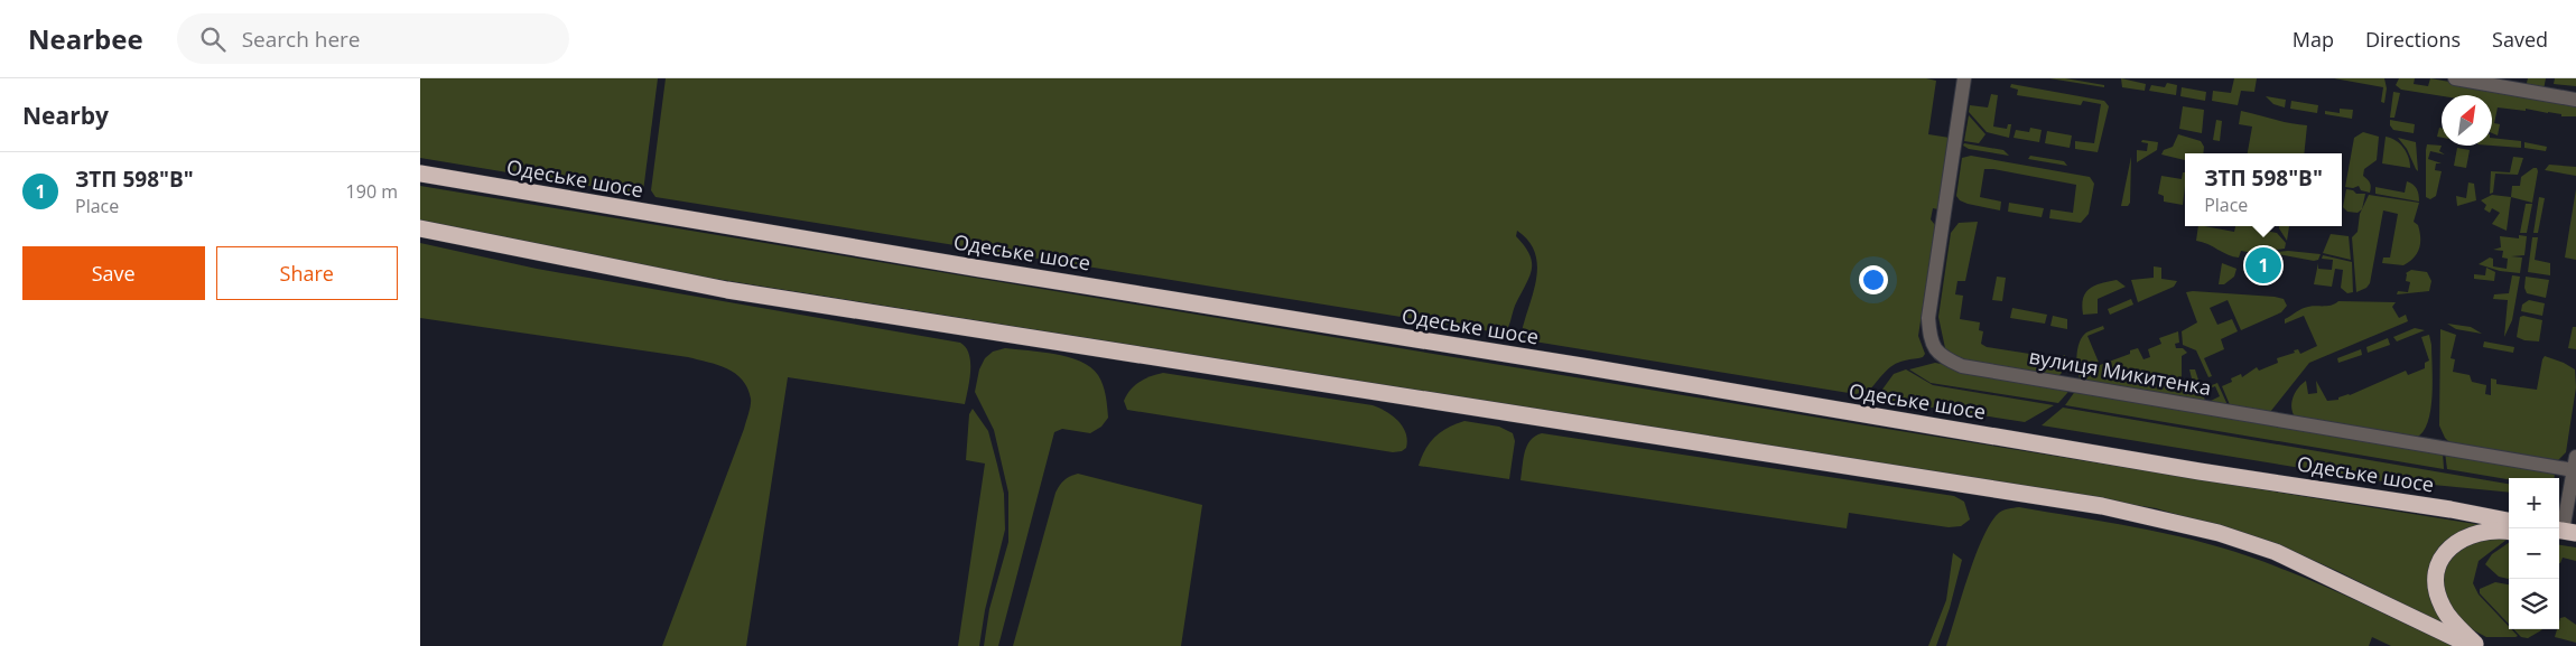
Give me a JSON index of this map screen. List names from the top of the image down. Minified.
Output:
{"streets":{"highway":["Одеське шосе"],"street":["вулиця Микитенка"]},"north":"top right","page":{"header":"Nearbee","search":"Search here","nav":["Map","Directions","Saved"],"heading":"Nearby","list":[{"mark":"1","name":"ЗТП 598\"В\"","note":"Place","value":"190 m"}],"popup":["ЗТП 598\"В\"","Place"],"buttons":["Save","Share"],"pins":"1","map_buttons":["+","−"]}}
